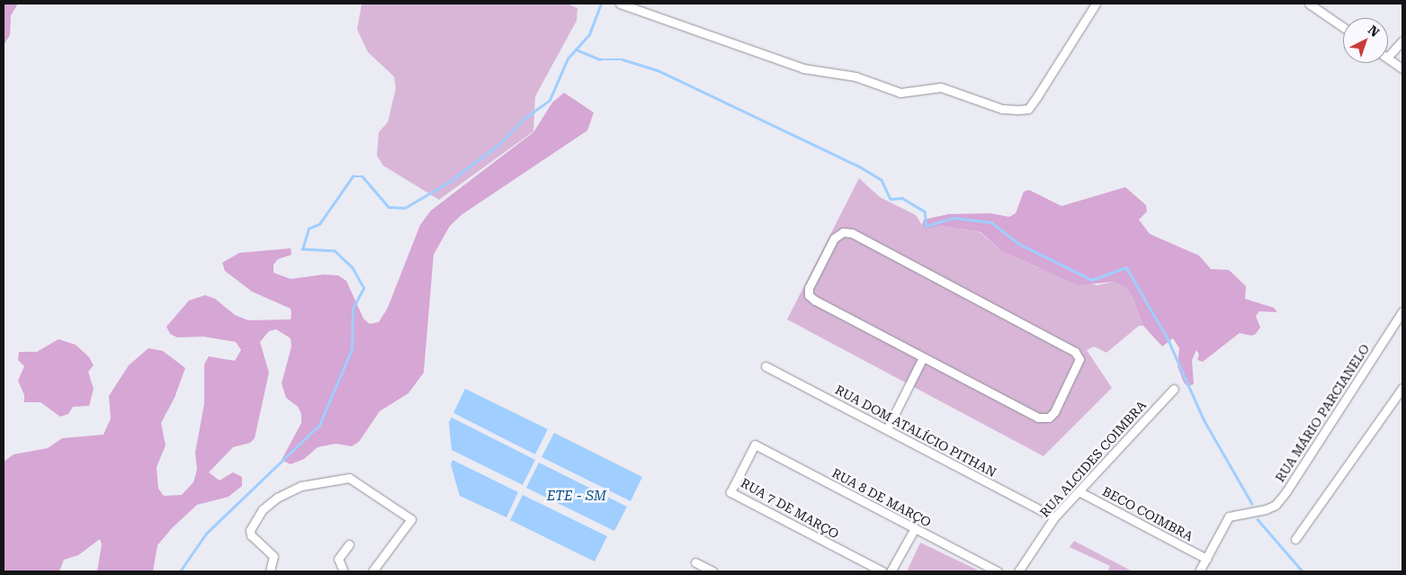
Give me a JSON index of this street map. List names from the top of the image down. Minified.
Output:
{"streets":{"street":["RUA MÁRIO PARCIANELO","RUA DOM ATALÍCIO PITHAN","RUA ALCIDES COIMBRA","RUA 8 DE MARÇO","RUA 7 DE MARÇO","BECO COIMBRA"]},"crossings":[["RUA MÁRIO PARCIANELO","BECO COIMBRA"],["RUA DOM ATALÍCIO PITHAN","RUA ALCIDES COIMBRA"],["RUA ALCIDES COIMBRA","BECO COIMBRA"],["RUA 8 DE MARÇO","RUA 7 DE MARÇO"]],"water":["ETE - SM"],"north":"top right"}
